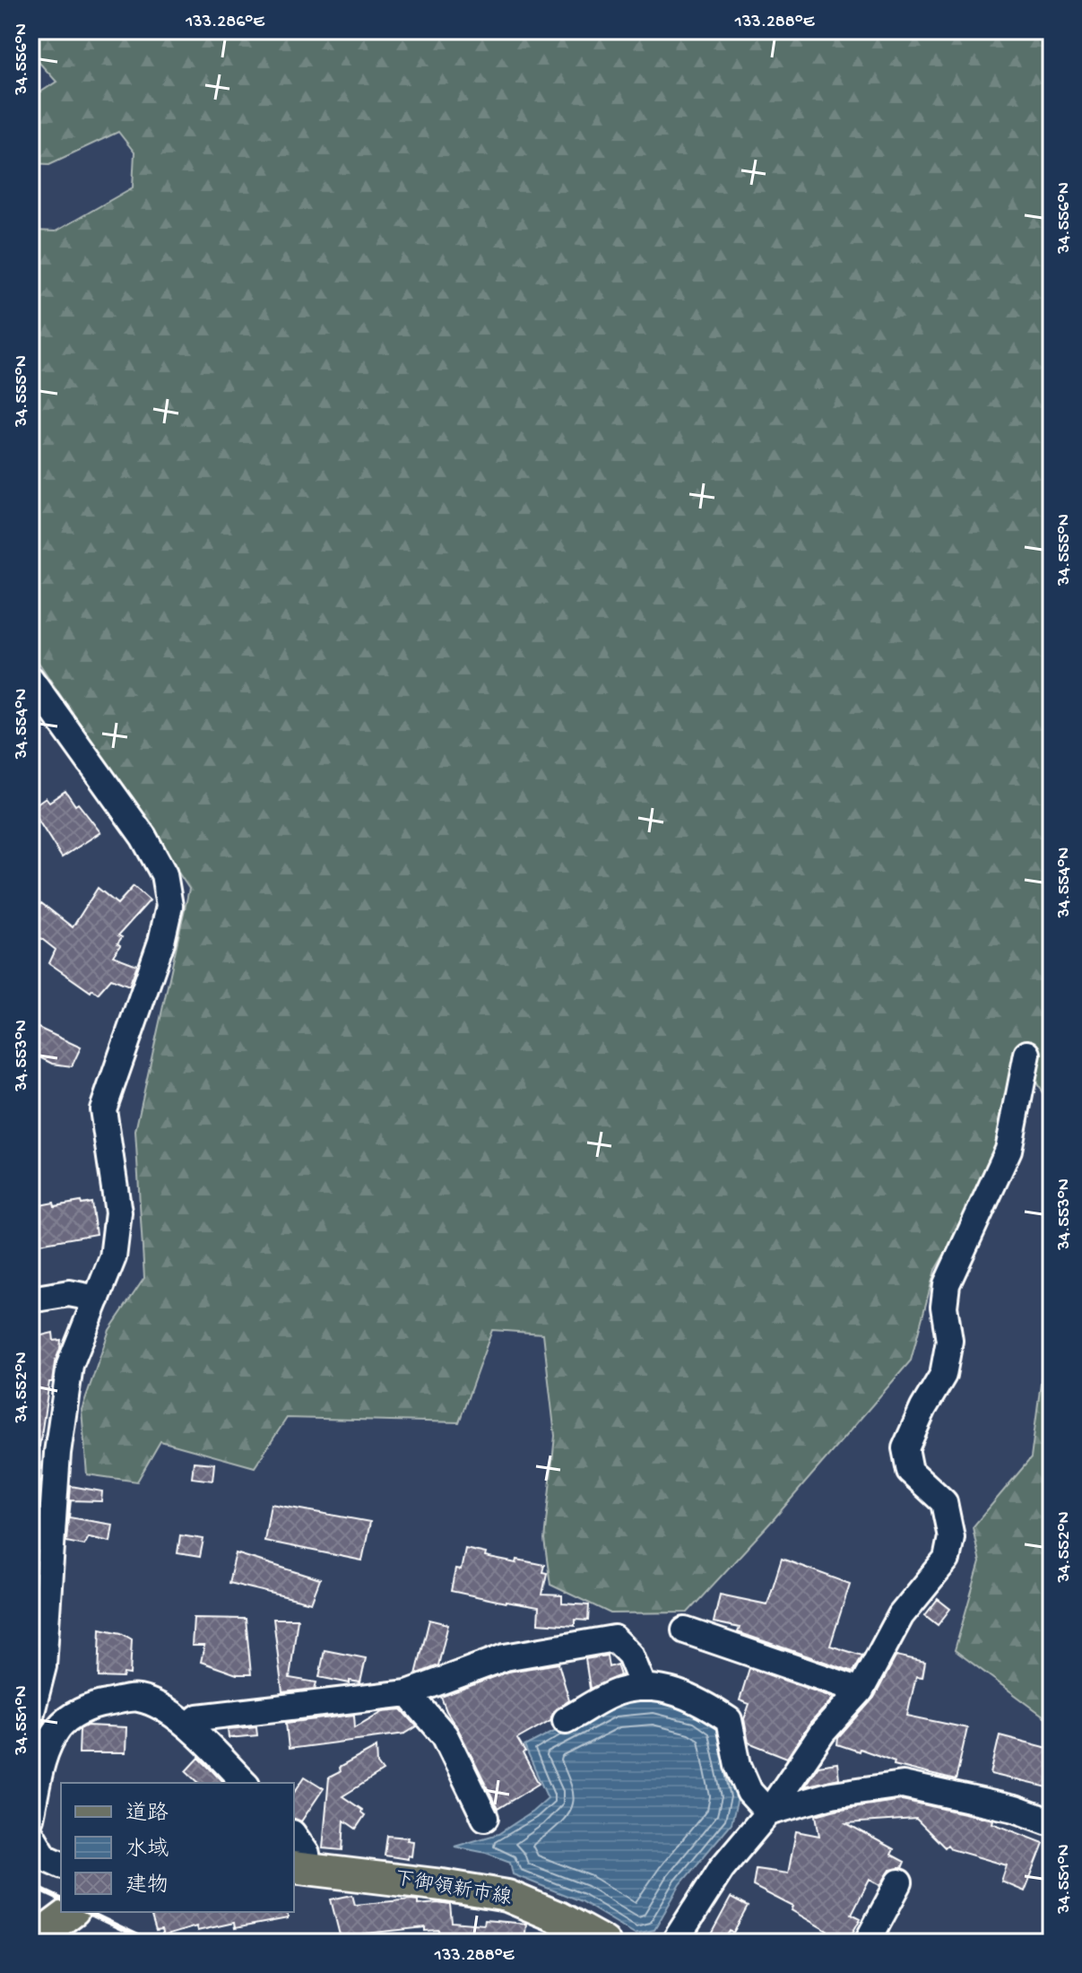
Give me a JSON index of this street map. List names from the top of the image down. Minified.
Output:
{"streets":{"main road":["下御領新市線"]},"legend":["道路","水域","建物"],"coordinates":["133.286°E","133.288°E","34.556°N","34.555°N","34.554°N","34.553°N","34.552°N","34.551°N"]}
